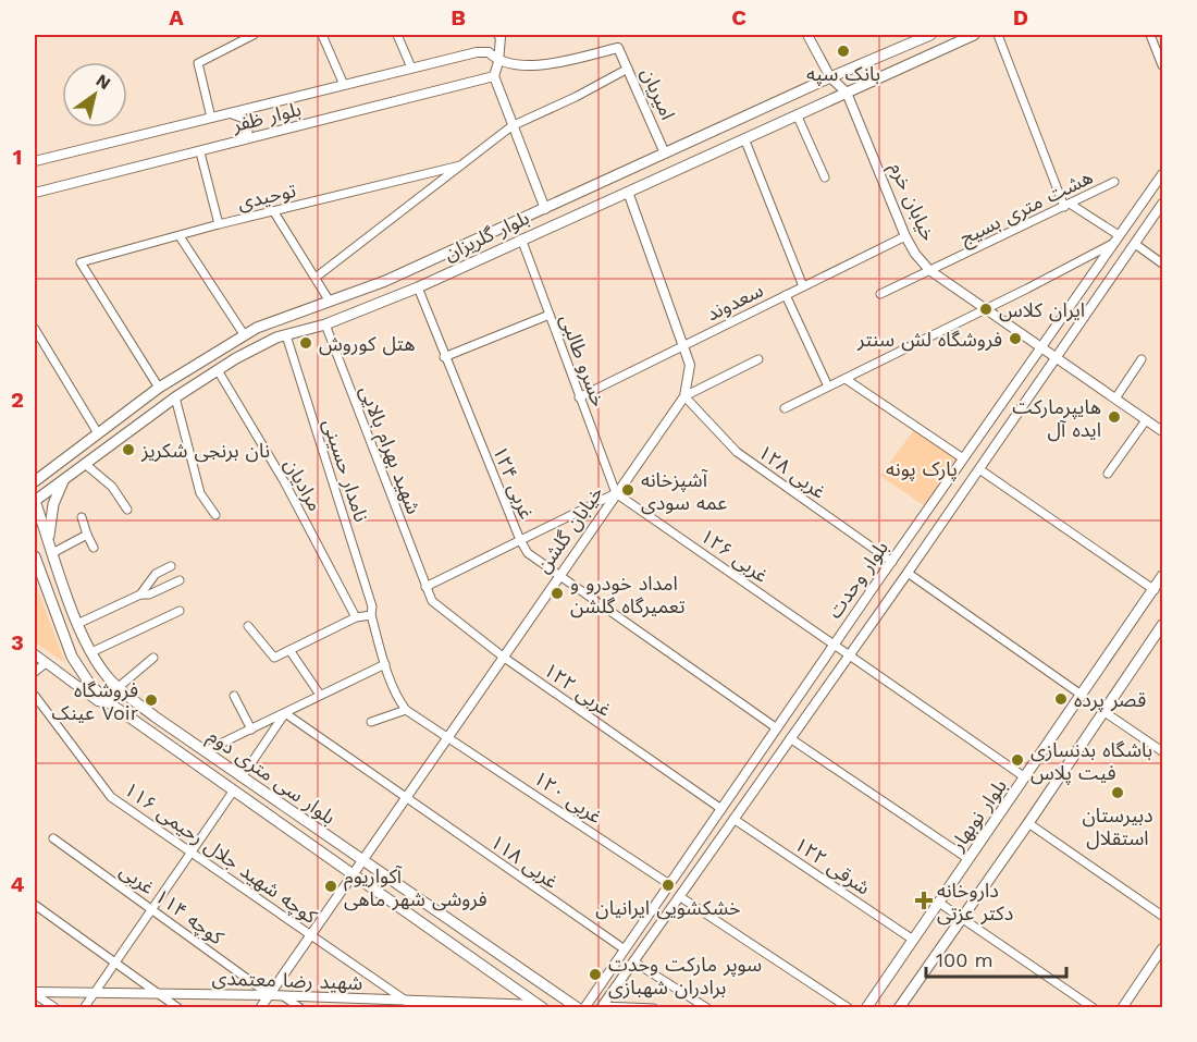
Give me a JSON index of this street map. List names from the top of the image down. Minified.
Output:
{"streets":{"main road":["بلوار گلریزان","بلوار سی متری دوم","بلوار نوبهار"],"street":["امیریان","بلوار ظفر","توحیدی","خیابان خرم","هشت متری بسیج","سعدوند","خسرو طالبی","شهید بهرام بالایی","نامدار حسینی","۱۲۸ غربی","۱۲۴ غربی","مرادیان","خیابان گلشن","۱۲۶ غربی","بلوار وحدت","۱۲۲ غربی","۱۲۰ غربی","کوچه شهید جلال رحیمی ۱۱۶","۱۱۸ غربی","۱۲۲ شرقی","کوچه ۱۱۴ غربی","شهید رضا معتمدی"]},"crossings":[["امیریان","بلوار ظفر"],["امیریان","بلوار گلریزان"],["توحیدی","بلوار گلریزان"],["خیابان خرم","هشت متری بسیج"],["خیابان خرم","بلوار گلریزان"],["خیابان خرم","سعدوند"],["خیابان خرم","بلوار وحدت"],["بلوار گلریزان","خسرو طالبی"],["بلوار گلریزان","شهید بهرام بالایی"],["بلوار گلریزان","نامدار حسینی"],["بلوار گلریزان","۱۲۴ غربی"],["بلوار گلریزان","مرادیان"],["بلوار گلریزان","خیابان گلشن"],["بلوار گلریزان","بلوار سی متری دوم"],["سعدوند","خسرو طالبی"],["سعدوند","خیابان گلشن"],["خسرو طالبی","خیابان گلشن"],["خسرو طالبی","۱۲۶ غربی"],["شهید بهرام بالایی","۱۲۲ غربی"],["نامدار حسینی","۱۲۰ غربی"],["۱۲۸ غربی","خیابان گلشن"],["۱۲۸ غربی","بلوار وحدت"],["۱۲۴ غربی","خیابان گلشن"],["۱۲۴ غربی","بلوار وحدت"],["خیابان گلشن","۱۲۶ غربی"],["خیابان گلشن","۱۲۲ غربی"],["خیابان گلشن","بلوار سی متری دوم"],["خیابان گلشن","۱۲۰ غربی"],["خیابان گلشن","کوچه شهید جلال رحیمی ۱۱۶"],["خیابان گلشن","۱۱۸ غربی"],["خیابان گلشن","کوچه ۱۱۴ غربی"],["خیابان گلشن","شهید رضا معتمدی"],["۱۲۶ غربی","بلوار وحدت"],["۱۲۶ غربی","بلوار نوبهار"],["بلوار وحدت","۱۲۲ غربی"],["بلوار وحدت","۱۲۰ غربی"],["بلوار وحدت","۱۱۸ غربی"],["بلوار وحدت","۱۲۲ شرقی"],["بلوار سی متری دوم","شهید رضا معتمدی"],["بلوار نوبهار","۱۲۲ شرقی"],["کوچه شهید جلال رحیمی ۱۱۶","شهید رضا معتمدی"],["کوچه ۱۱۴ غربی","شهید رضا معتمدی"]],"parks":["پارک پونه"],"places":{"other":["بانک سپه","ایران کلاس","فروشگاه لش سنتر","هتل کوروش","هایپرمارکت ایده آل","نان برنجی شکریز","آشپزخانه عمه سودی","امداد خودرو و تعمیرگاه گلشن","قصر پرده","فروشگاه عینک Voir","باشگاه بدنسازی فیت پلاس","دبیرستان استقلال","خشکشویی ایرانیان","آکواریوم فروشی شهر ماهی","سوپر مارکت وحدت برادران شهبازی"],"health":["داروخانه دکتر عزتی"]},"scale_bar":"100 m","north":"top right","grid":{"columns":["A","B","C","D"],"rows":["1","2","3","4"]}}
